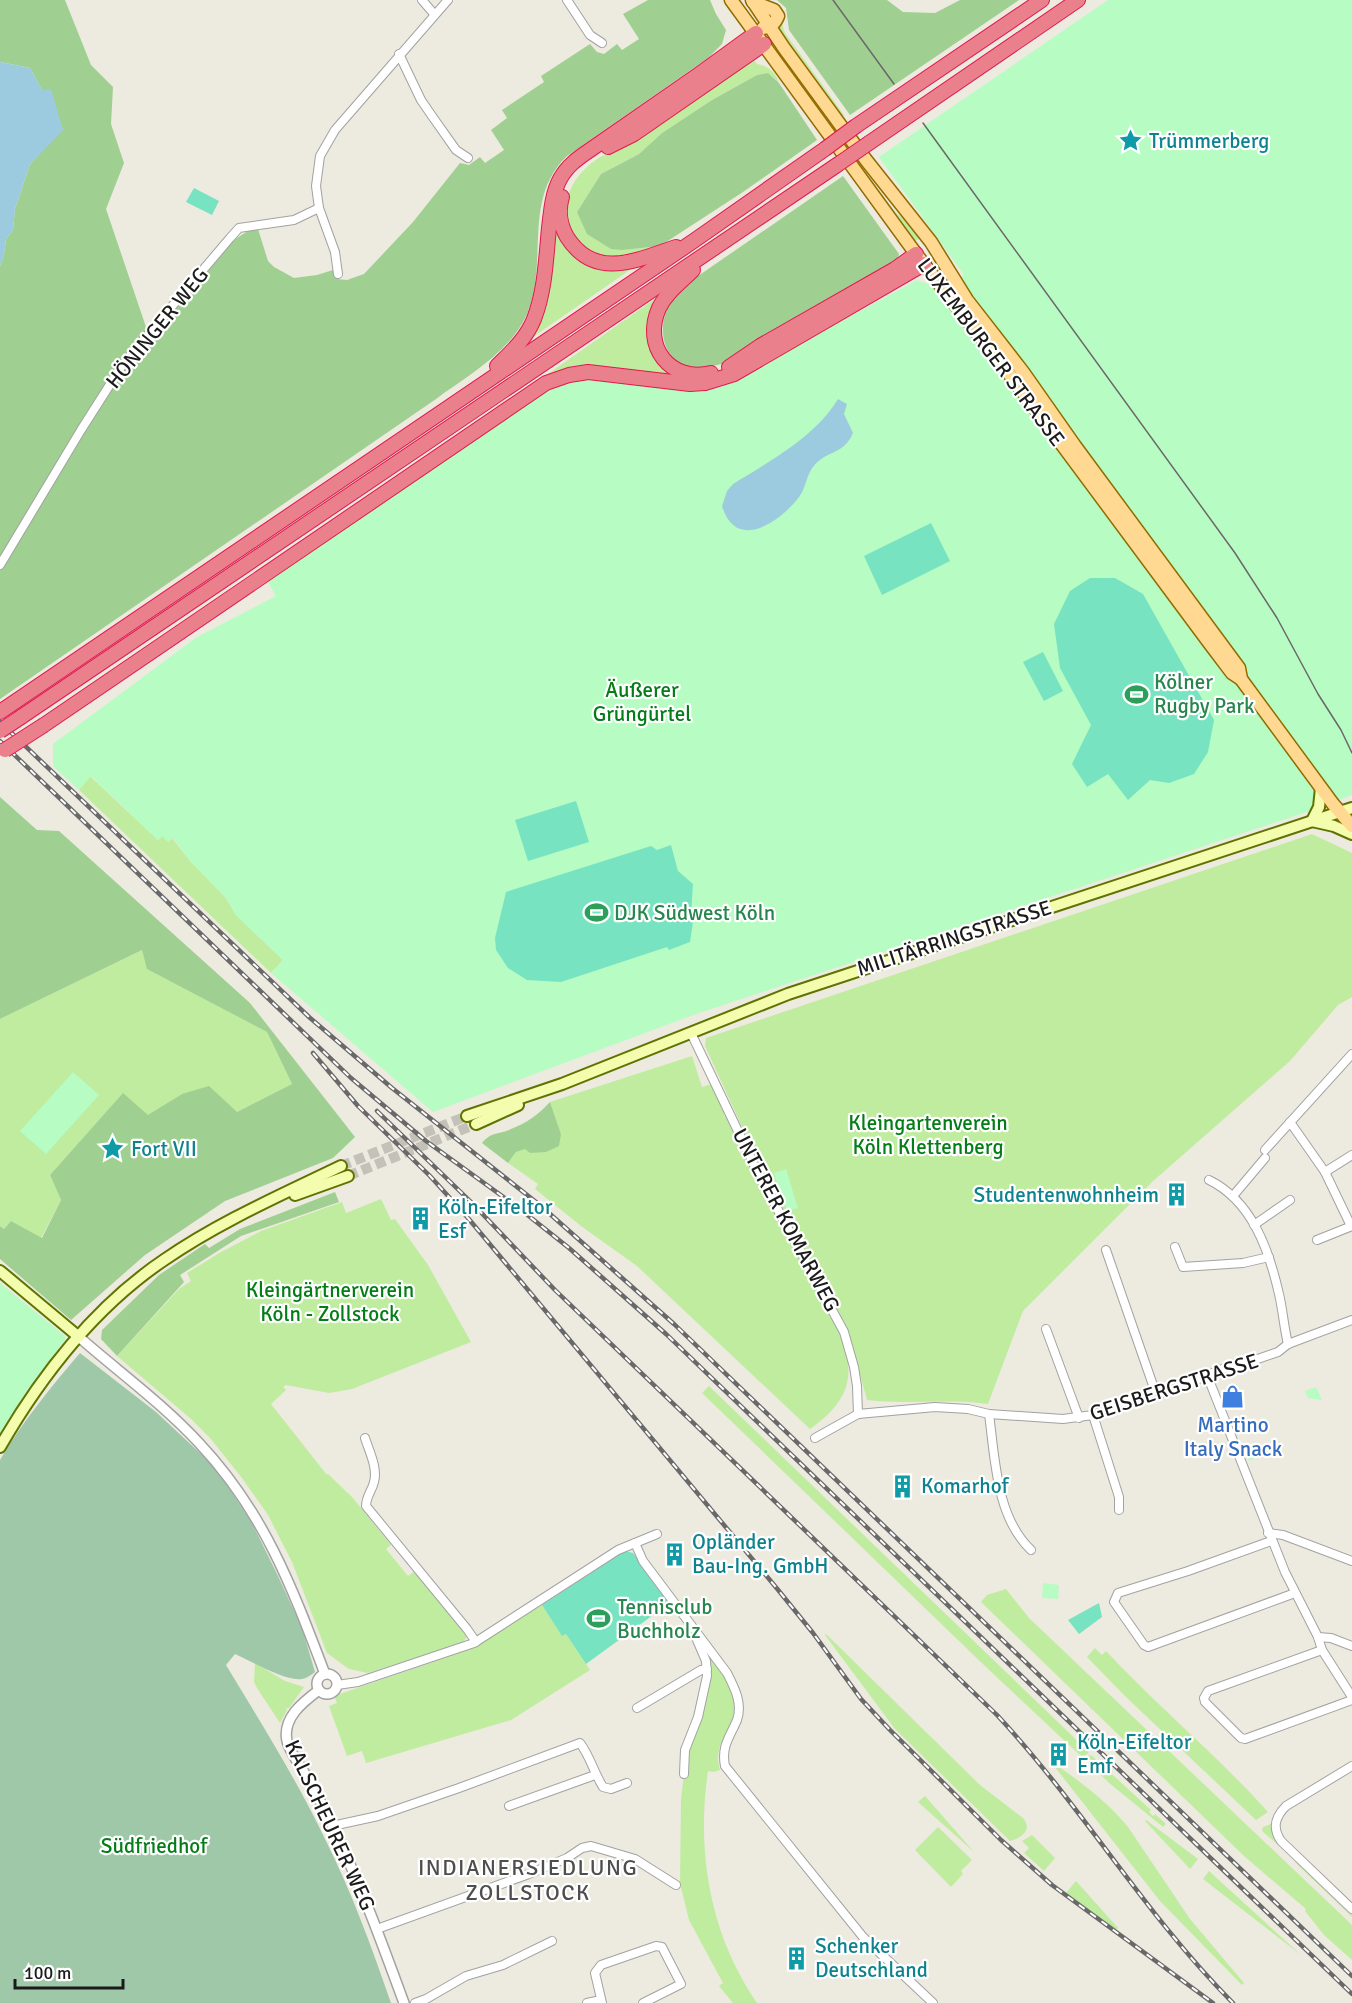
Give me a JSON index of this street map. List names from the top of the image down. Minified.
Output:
{"streets":{"main road":["LUXEMBURGER STRASSE","MILITÄRRINGSTRASSE"],"street":["HÖNINGER WEG","UNTERER KOMARWEG","GEISBERGSTRASSE","KALSCHEURER WEG"]},"crossings":[["LUXEMBURGER STRASSE","MILITÄRRINGSTRASSE"],["MILITÄRRINGSTRASSE","UNTERER KOMARWEG"],["UNTERER KOMARWEG","GEISBERGSTRASSE"]],"districts":["INDIANERSIEDLUNG ZOLLSTOCK"],"parks":["Äußerer Grüngürtel","Kleingartenverein Köln Klettenberg","Kleingärtnerverein Köln - Zollstock","Südfriedhof"],"places":{"place":["Trümmerberg","Fort VII"],"sports":["Kölner Rugby Park","DJK Südwest Köln","Tennisclub Buchholz"],"building":["Studentenwohnheim","Köln-Eifeltor Esf","Komarhof","Opländer Bau-Ing. GmbH","Köln-Eifeltor Emf","Schenker Deutschland"],"shop":["Martino Italy Snack"]},"scale_bar":"100 m"}
